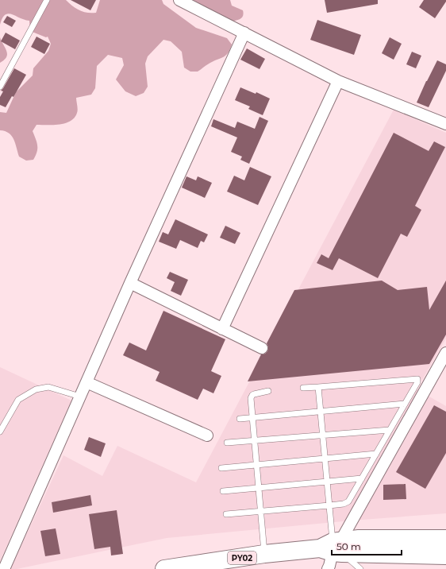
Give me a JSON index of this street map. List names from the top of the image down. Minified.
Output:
{"streets":{"main road":["PY02"]},"scale_bar":"50 m"}
